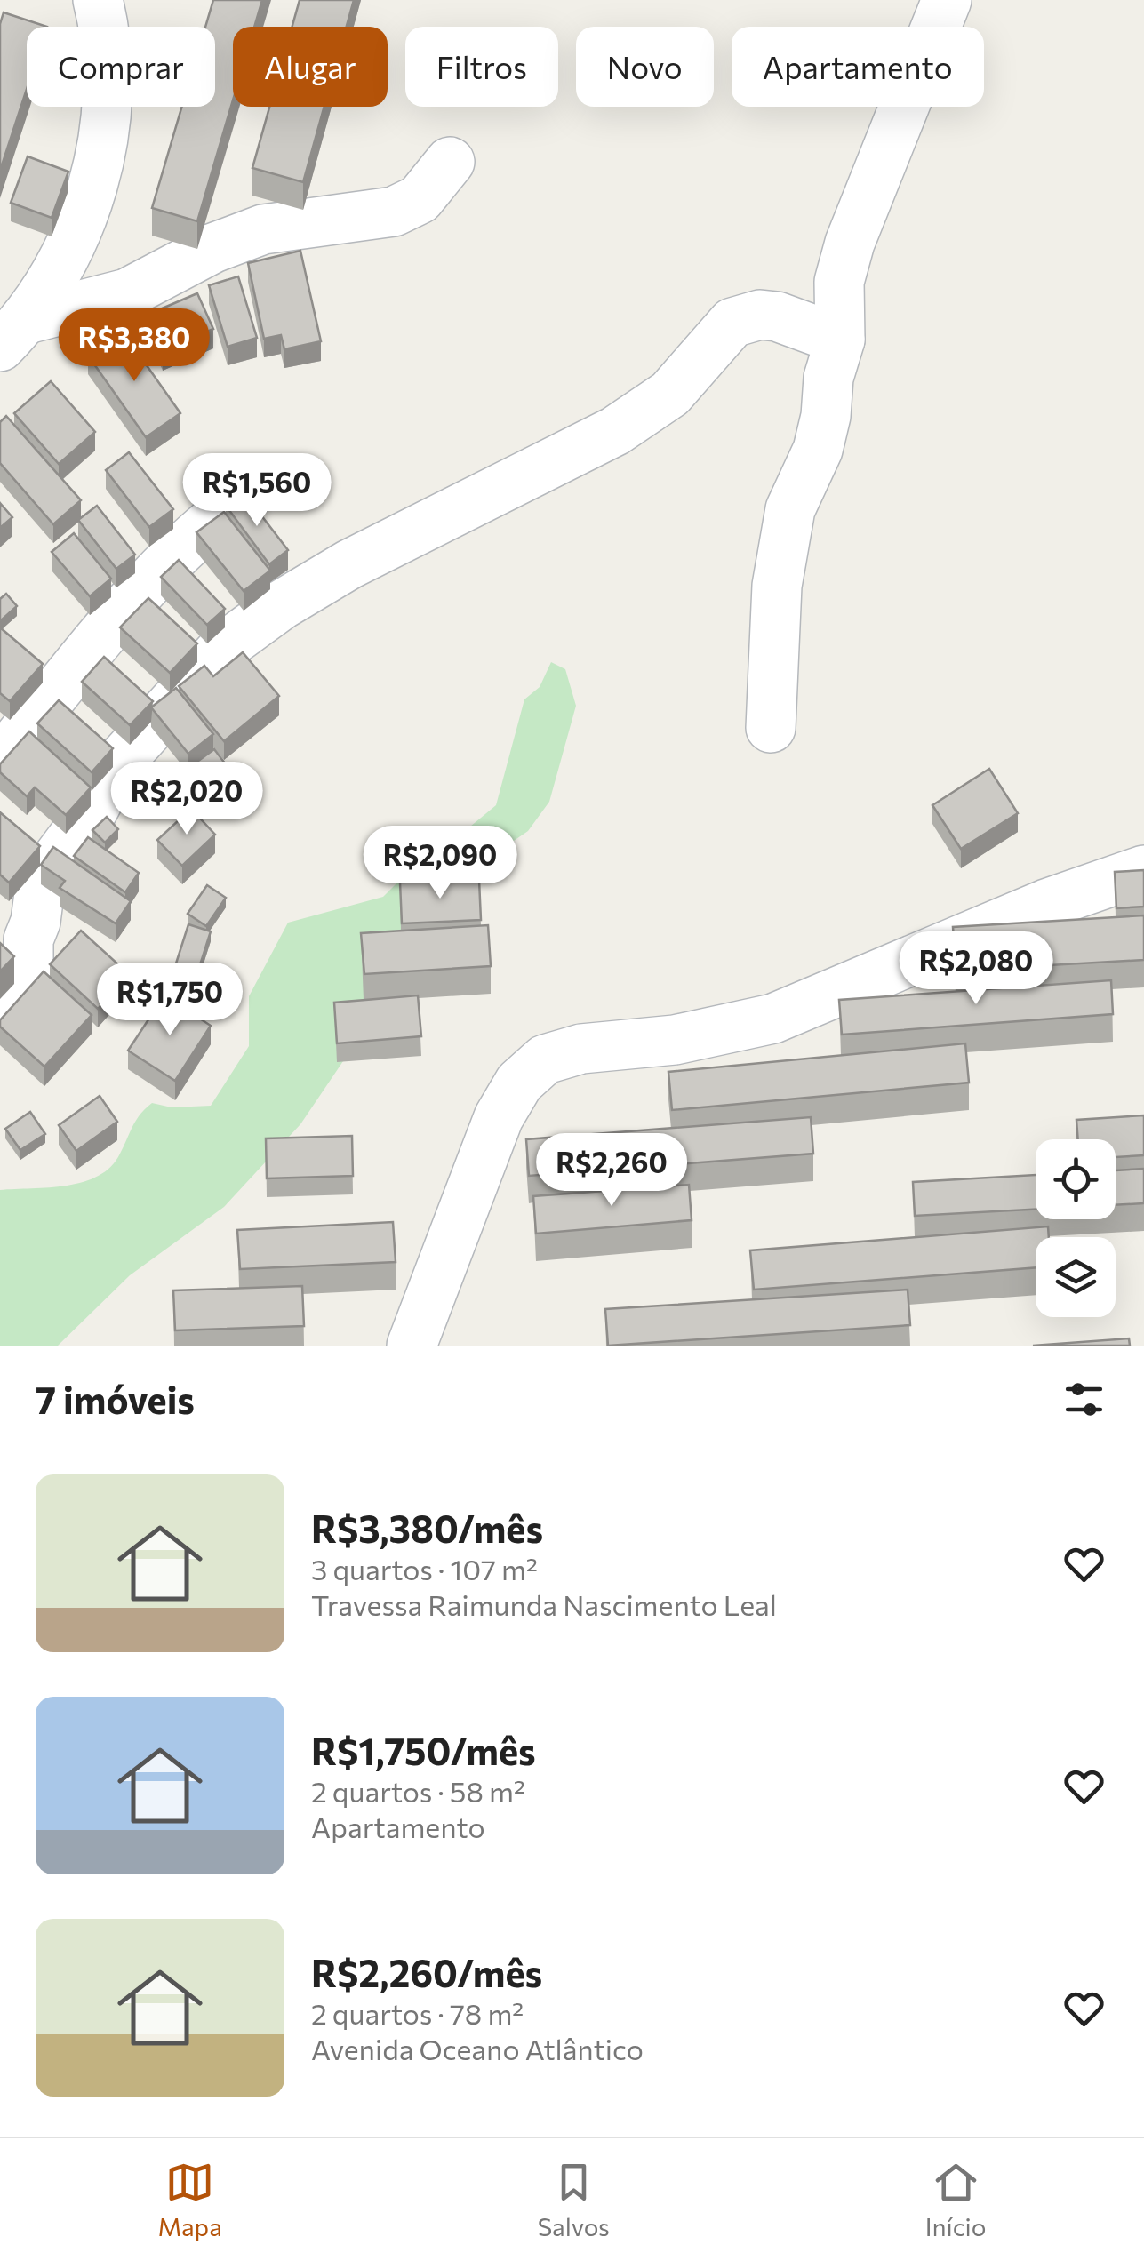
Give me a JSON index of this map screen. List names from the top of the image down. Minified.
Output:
{"page":{"chip":["Comprar","Alugar","Filtros","Novo","Apartamento"],"price":["R$3,380","R$1,560","R$2,020","R$2,090","R$2,080","R$1,750","R$2,260"],"heading":"7 imóveis","list":[{"name":"R$3,380/mês","note":"3 quartos · 107 m² · Travessa Raimunda Nascimento Leal"},{"name":"R$1,750/mês","note":"2 quartos · 58 m² · Apartamento"},{"name":"R$2,260/mês","note":"2 quartos · 78 m² · Avenida Oceano Atlântico"}],"tabs":["Mapa","Salvos","Início"]}}
